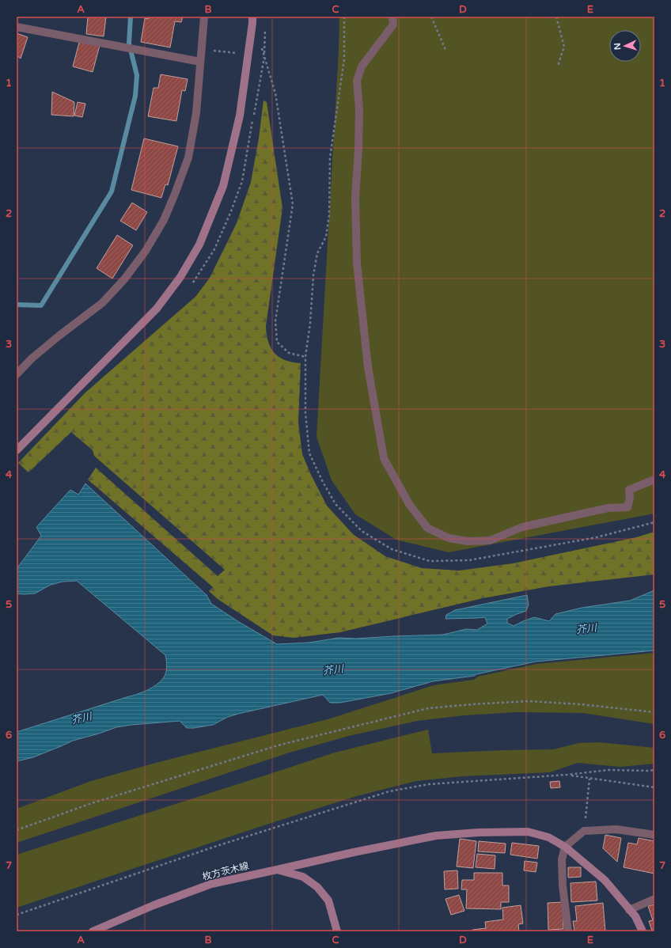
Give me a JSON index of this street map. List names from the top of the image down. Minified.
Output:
{"streets":{"street":["枚方茨木線"]},"water":["芥川"],"north":"left","grid":{"columns":["A","B","C","D","E"],"rows":["1","2","3","4","5","6","7"]}}
